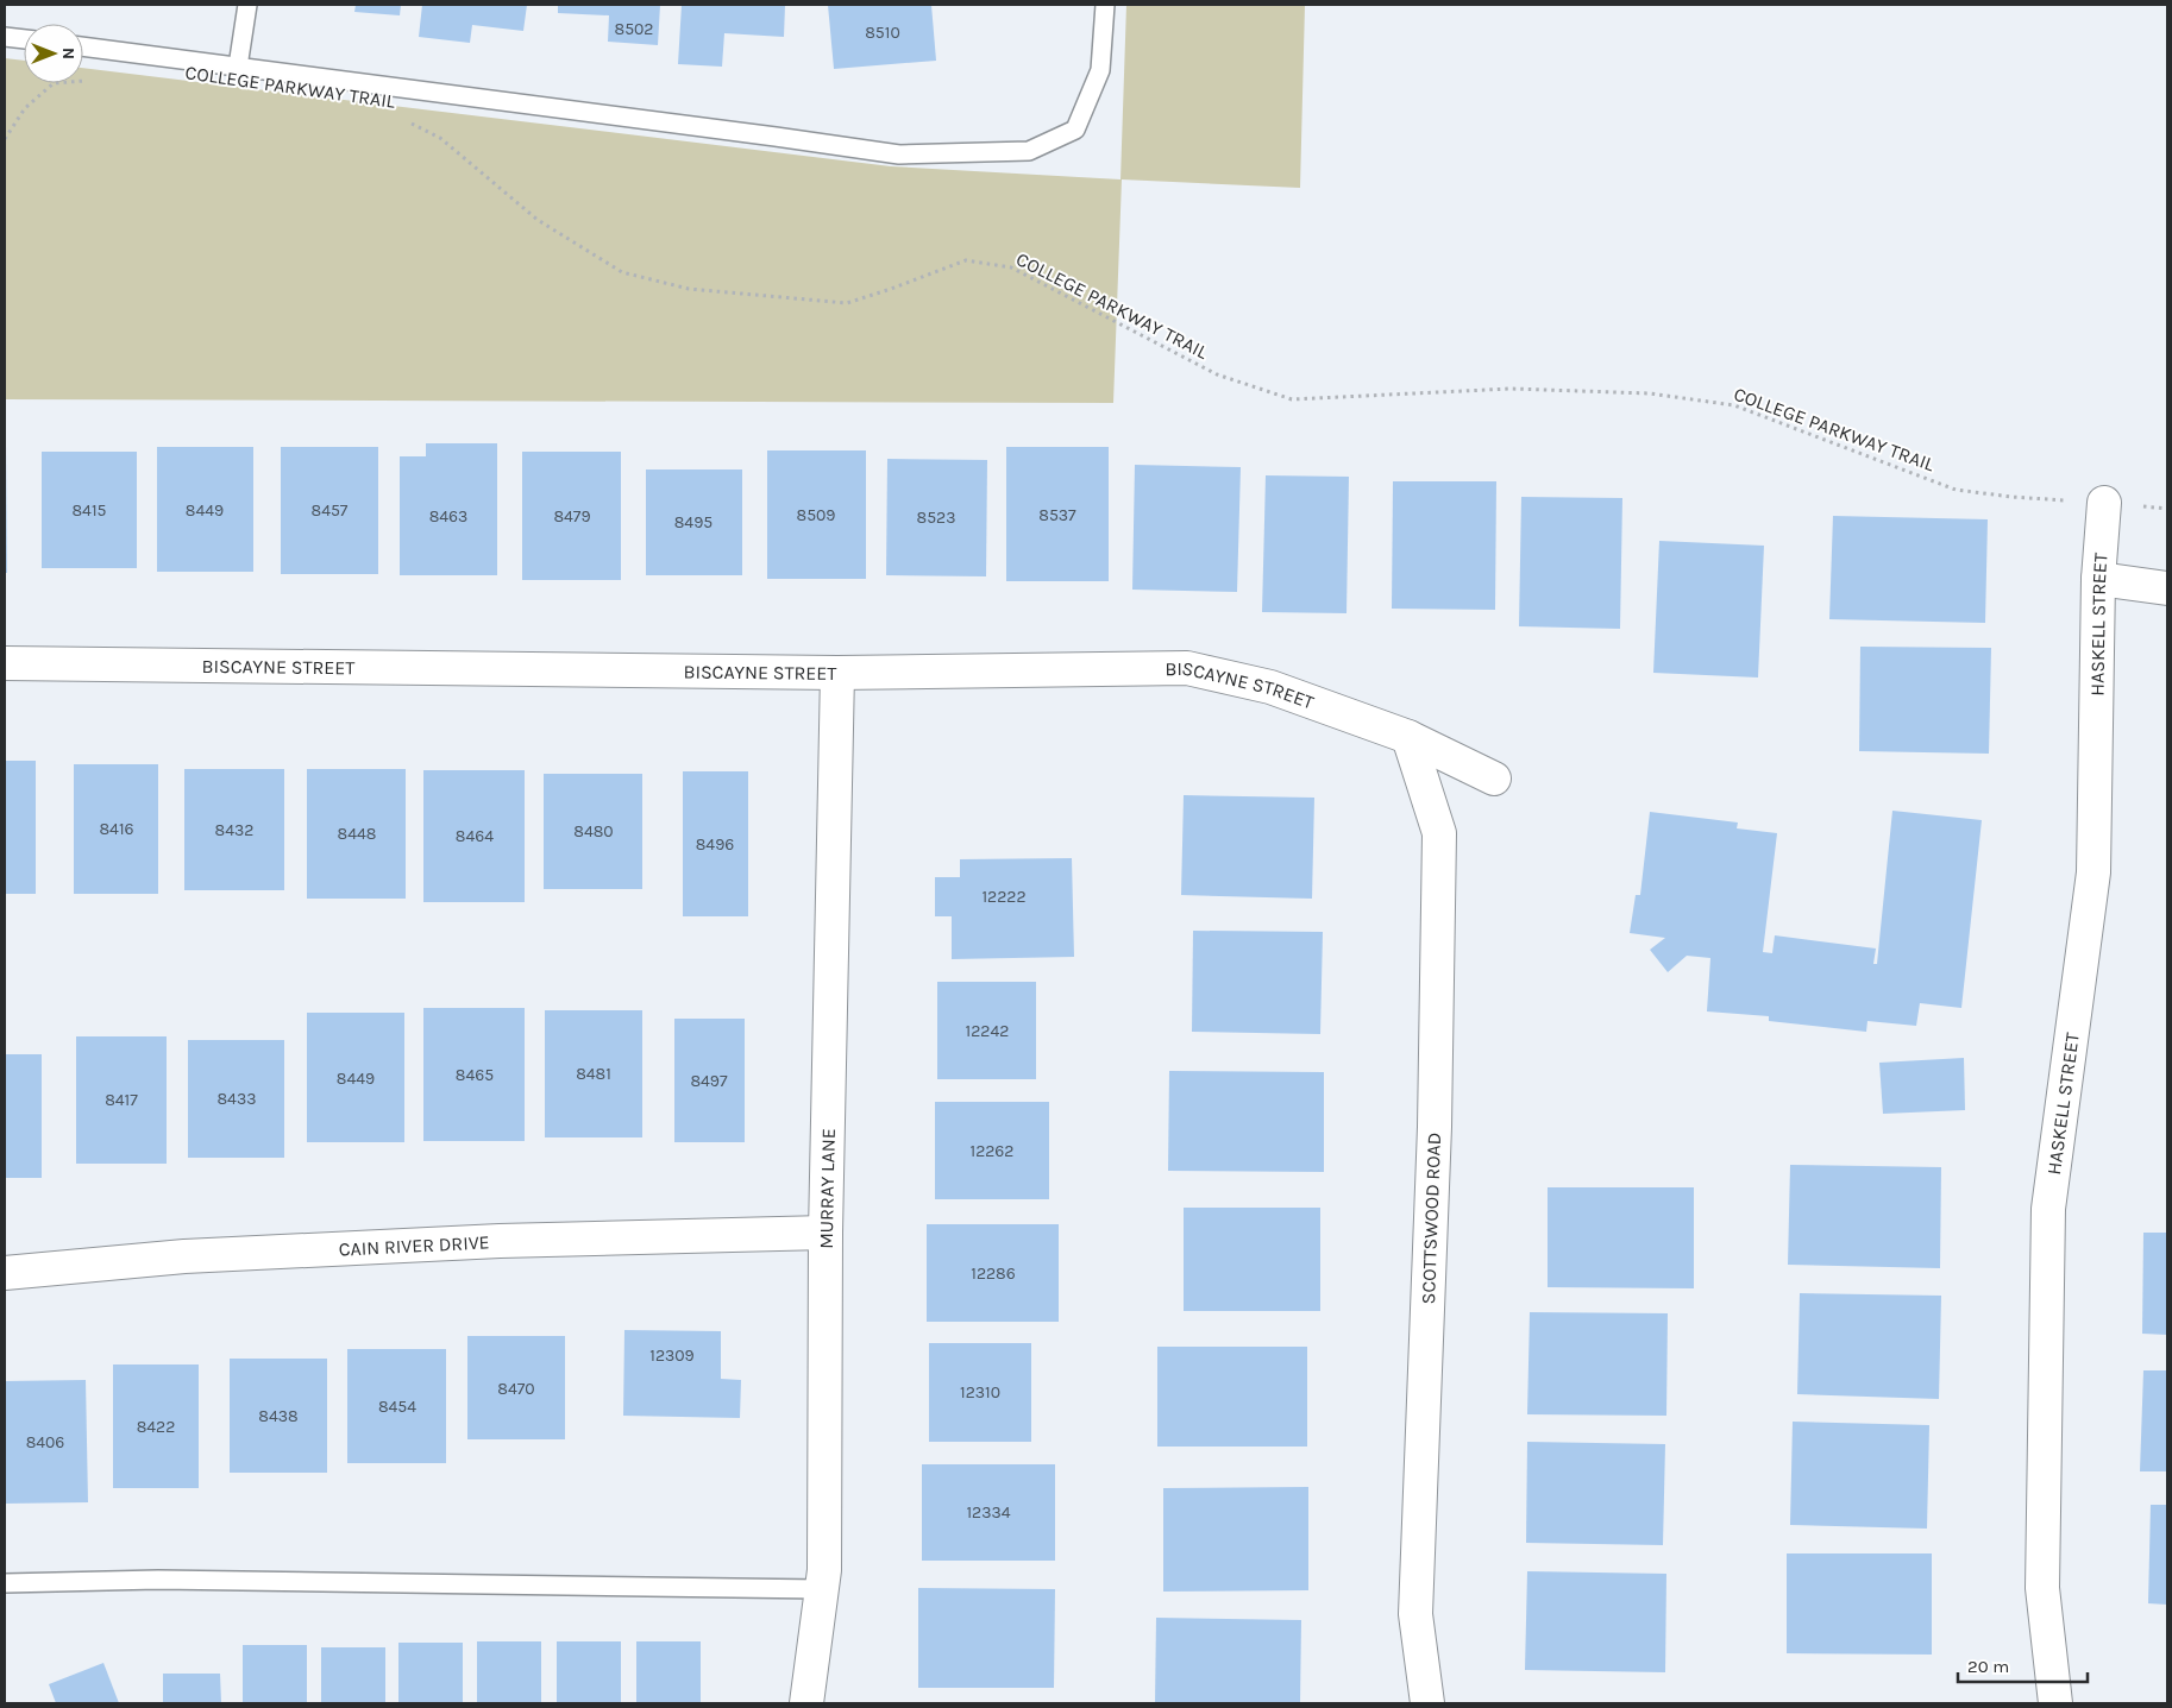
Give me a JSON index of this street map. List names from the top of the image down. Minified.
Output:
{"streets":{"street":["HASKELL STREET","BISCAYNE STREET","MURRAY LANE","SCOTTSWOOD ROAD","CAIN RIVER DRIVE"],"path":["COLLEGE PARKWAY TRAIL"]},"crossings":[["COLLEGE PARKWAY TRAIL","HASKELL STREET"],["BISCAYNE STREET","MURRAY LANE"],["BISCAYNE STREET","SCOTTSWOOD ROAD"],["MURRAY LANE","CAIN RIVER DRIVE"]],"house_numbers":["8502","8510","8415","8449","8457","8509","8537","8463","8479","8523","8495","8416","8432","8480","8448","8464","8496","12222","12242","8481","8465","8449","8497","8433","8417","12262","12286","12309","8470","12310","8454","8438","8422","8406","12334"],"scale_bar":"20 m","north":"right"}
